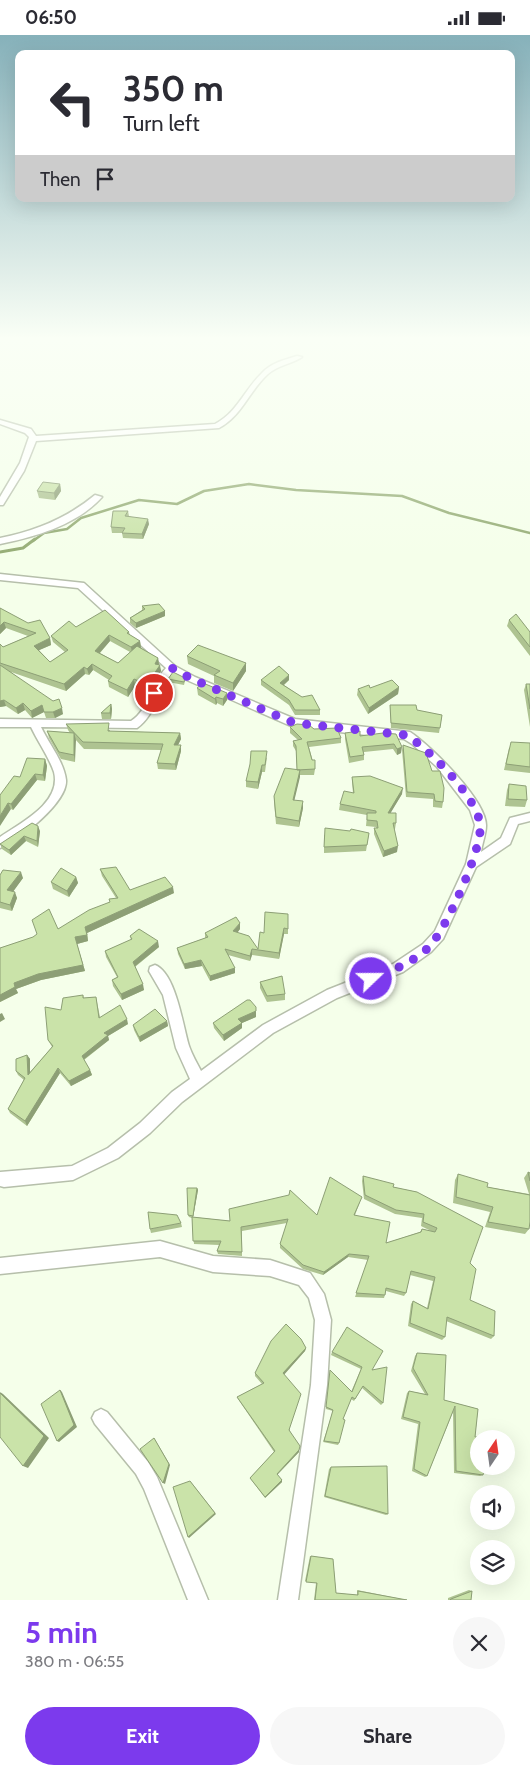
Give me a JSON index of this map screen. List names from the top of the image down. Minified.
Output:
{"north":"top","page":{"status":"06:50","turn":["350 m","Turn left"],"then":"Then","heading":["5 min","380 m · 06:55"],"buttons":["Exit","Share"]}}
